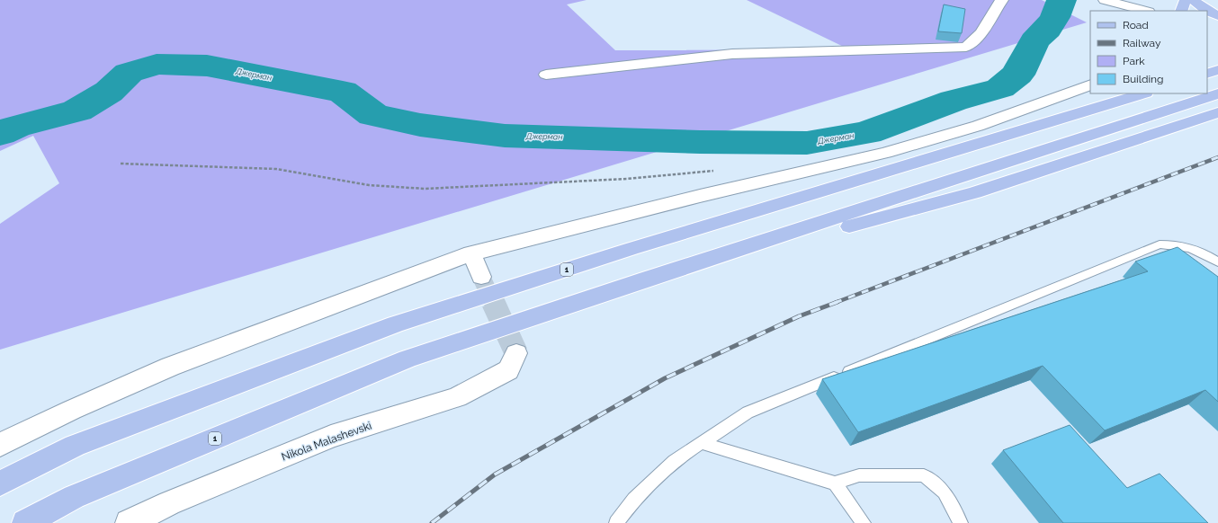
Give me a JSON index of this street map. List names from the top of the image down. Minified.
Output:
{"streets":{"main road":["1"],"street":["Nikola Malashevski"]},"water":["Джерман"],"legend":["Road","Railway","Park","Building"]}
